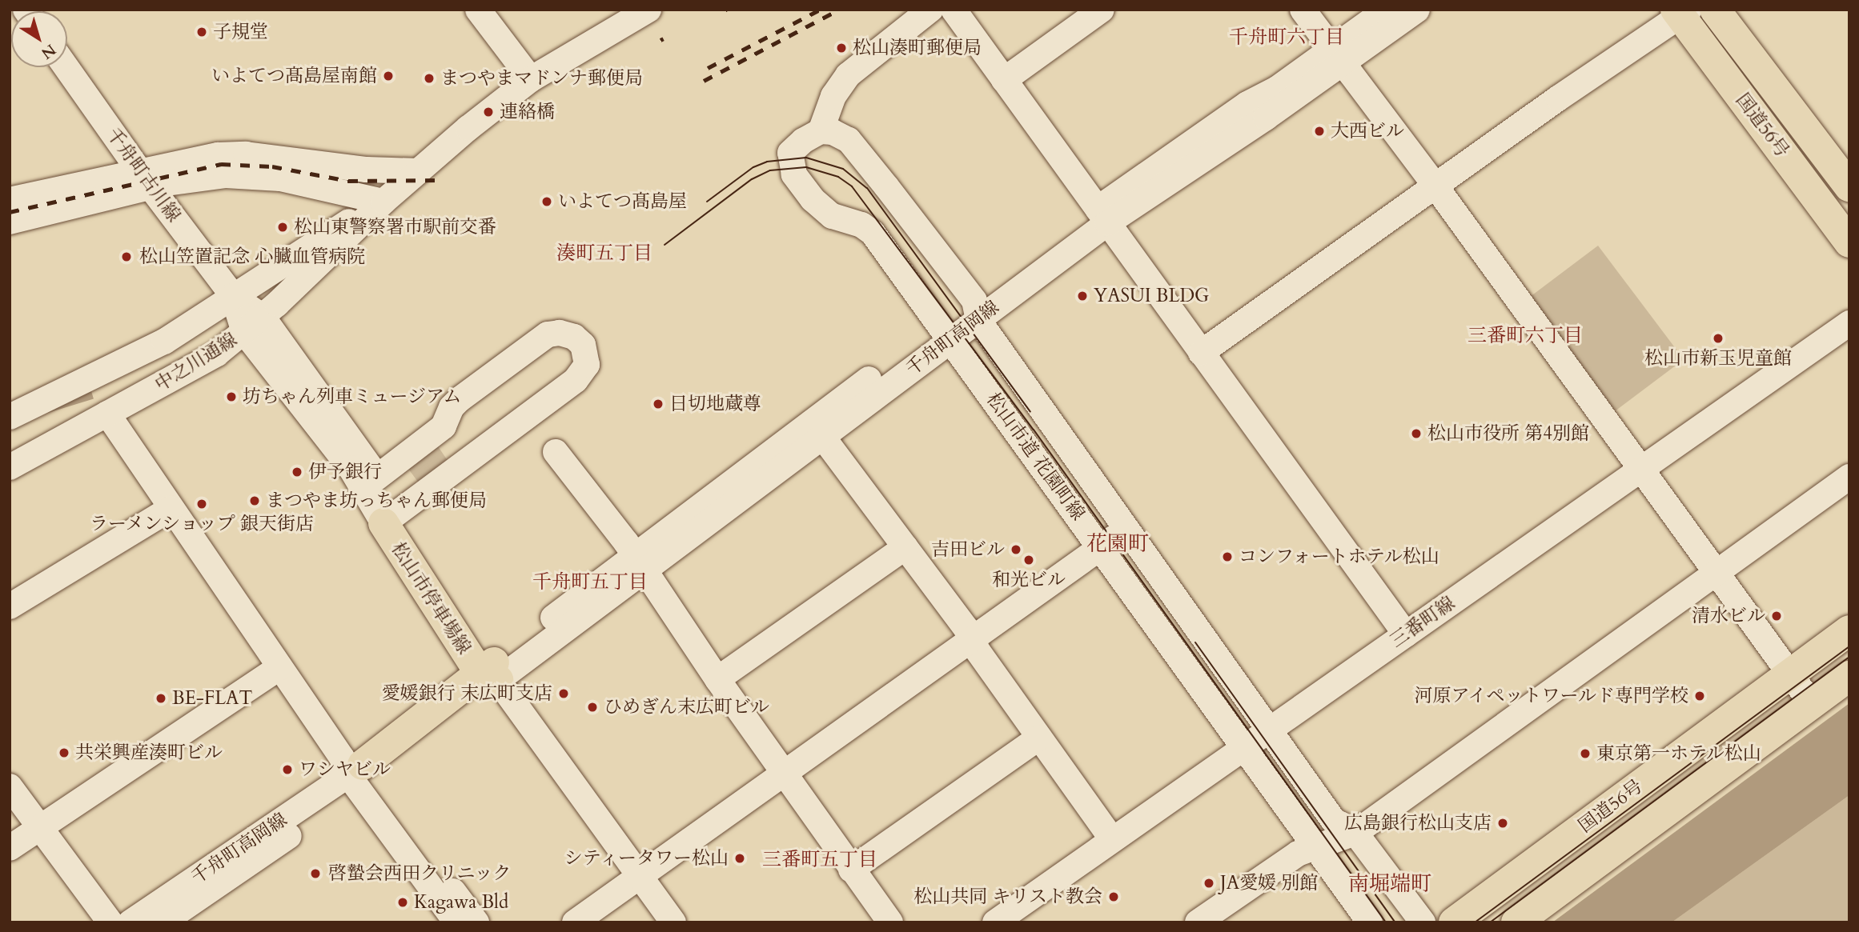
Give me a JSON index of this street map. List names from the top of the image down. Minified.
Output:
{"streets":{"main road":["国道56号","松山市停車場線"],"street":["千舟町古川線","千舟町高岡線","中之川通線","松山市道 花園町線","三番町線"]},"crossings":[["千舟町古川線","中之川通線"],["千舟町高岡線","松山市道 花園町線"],["千舟町高岡線","松山市停車場線"],["松山市道 花園町線","三番町線"]],"districts":["千舟町六丁目","湊町五丁目","三番町六丁目","花園町","千舟町五丁目","三番町五丁目","南堀端町"],"places":["子規堂","松山湊町郵便局","いよてつ髙島屋南館","まつやまマドンナ郵便局","連絡橋","大西ビル","いよてつ髙島屋","松山東警察署市駅前交番","松山笠置記念 心臓血管病院","YASUI BLDG","松山市新玉児童館","坊ちゃん列車ミュージアム","日切地蔵尊","松山市役所 第4別館","伊予銀行","まつやま坊っちゃん郵便局","ラーメンショップ 銀天街店","吉田ビル","コンフォートホテル松山","和光ビル","清水ビル","愛媛銀行 末広町支店","河原アイペットワールド専門学校","BE-FLAT","ひめぎん末広町ビル","共栄興産湊町ビル","東京第一ホテル松山","ワシヤビル","広島銀行松山支店","シティータワー松山","啓蟄会西田クリニック","JA愛媛 別館","松山共同 キリスト教会","Kagawa Bld"],"north":"bottom right"}
